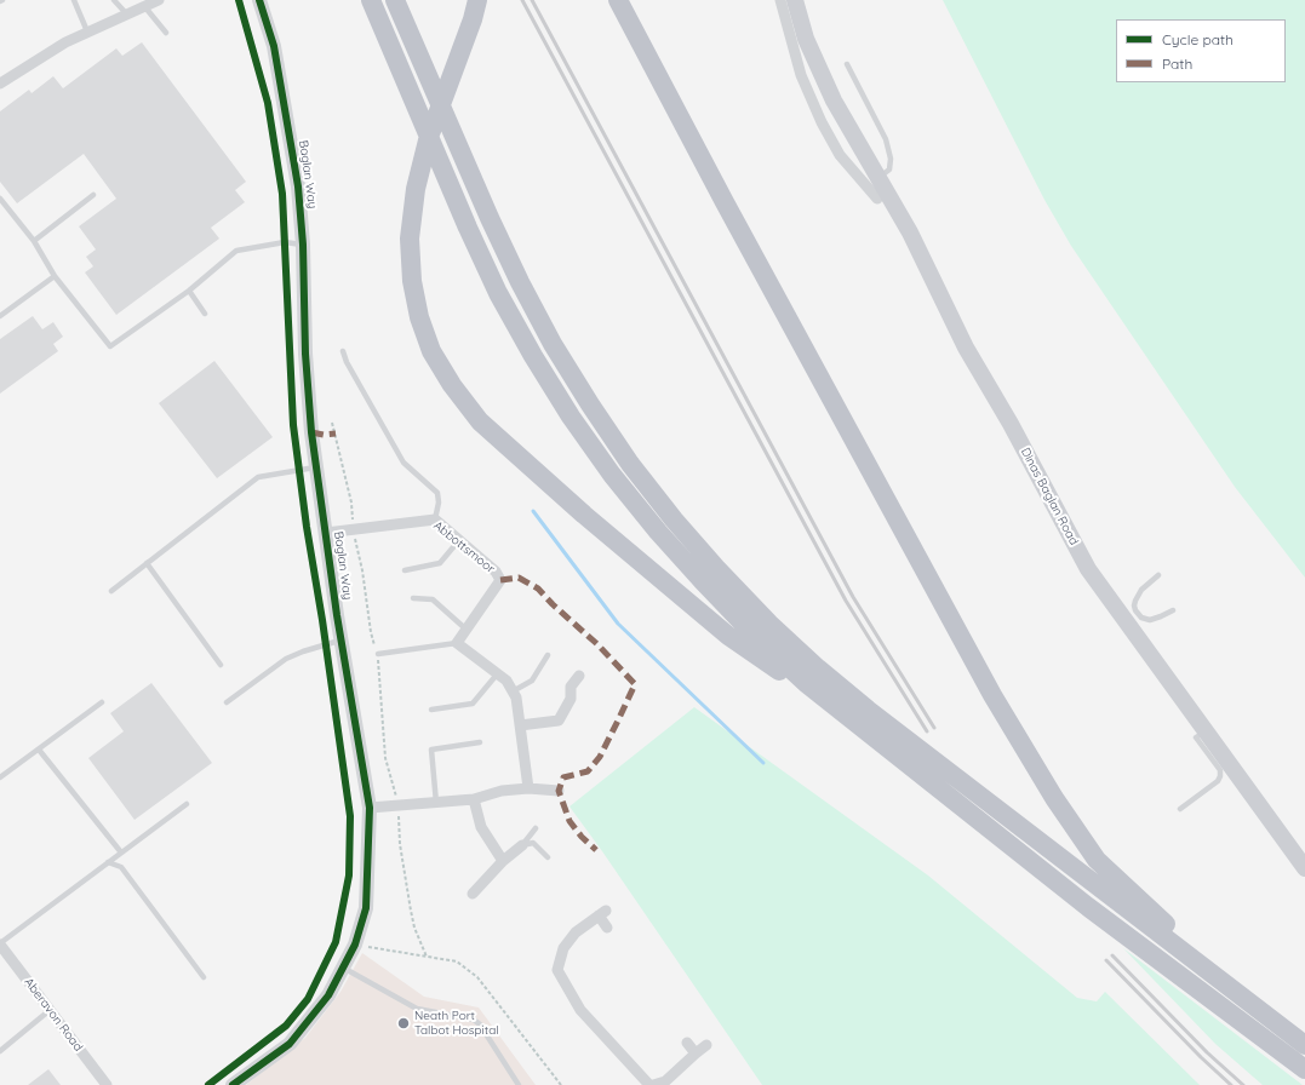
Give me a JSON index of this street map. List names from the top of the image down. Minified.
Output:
{"streets":{"main road":["Dinas Baglan Road"],"street":["Baglan Way","Abbottsmoor","Aberavon Road"]},"crossings":[["Baglan Way","Abbottsmoor"]],"places":["Neath Port Talbot Hospital"],"legend":["Cycle path","Path"]}
